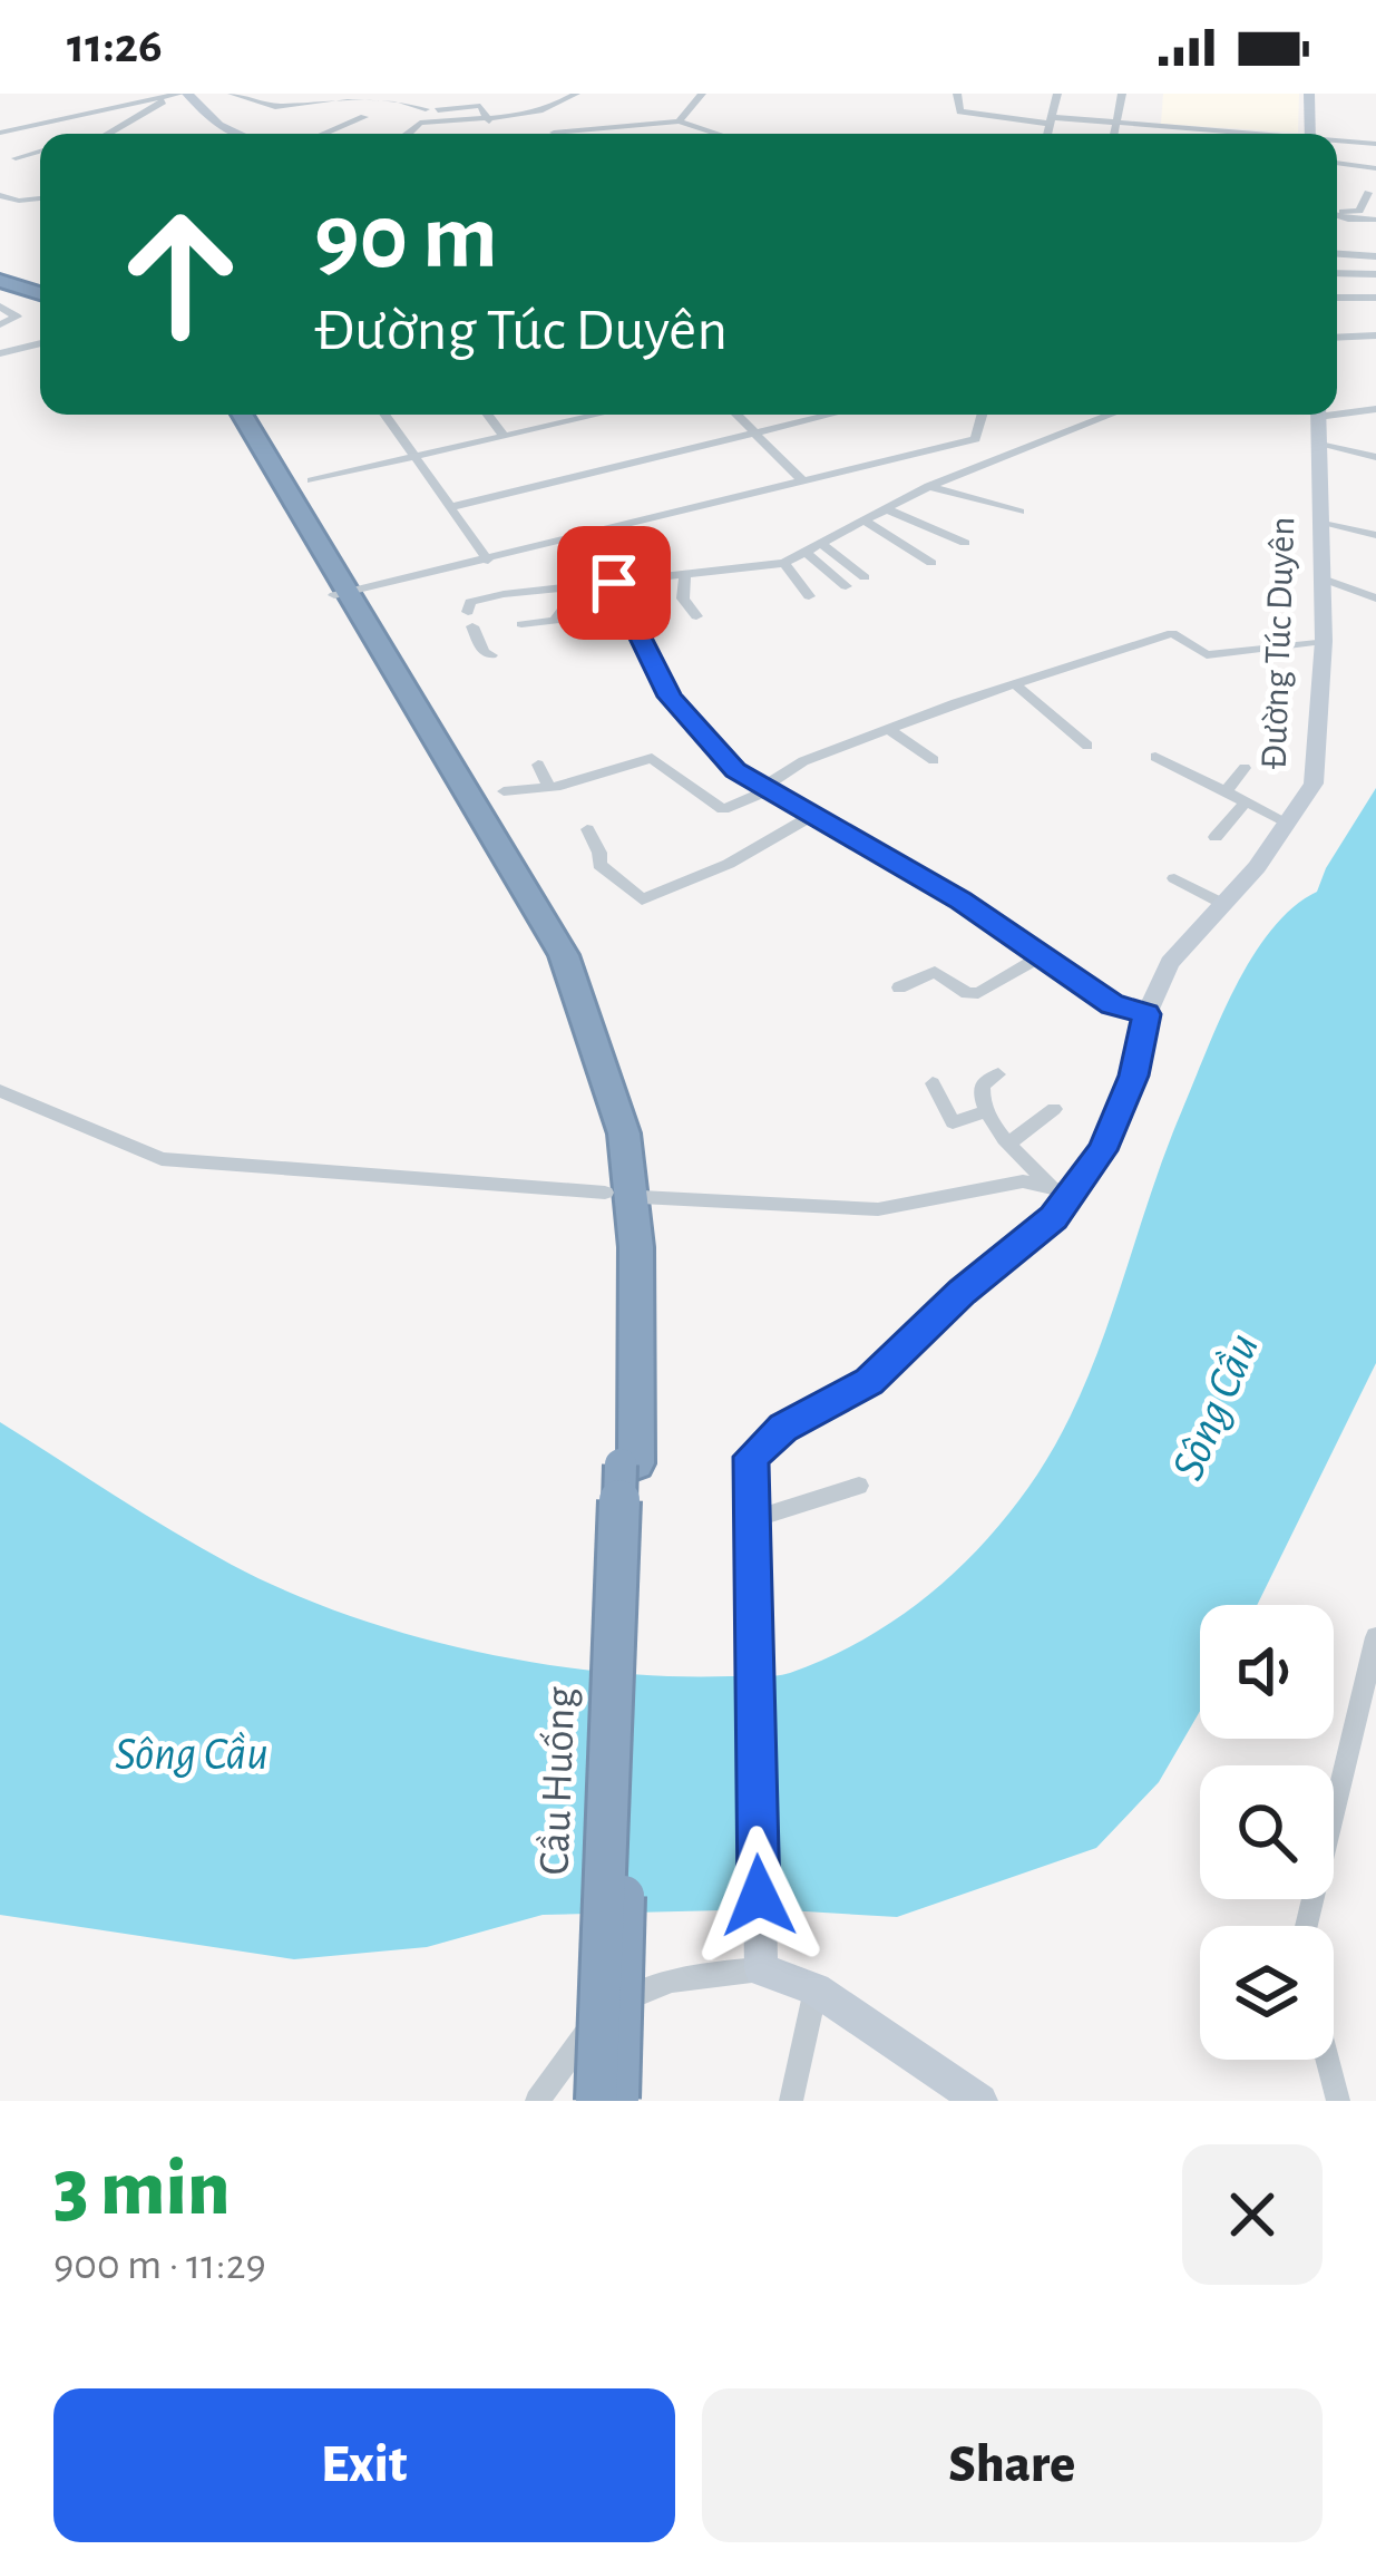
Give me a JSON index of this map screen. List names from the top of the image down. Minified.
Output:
{"streets":{"highway":["Cầu Huống"],"street":["Đường Túc Duyên"]},"water":["Sông Cầu"],"page":{"status":"11:26","turn":["90 m","Đường Túc Duyên"],"heading":["3 min","900 m · 11:29"],"buttons":["Exit","Share"]}}
